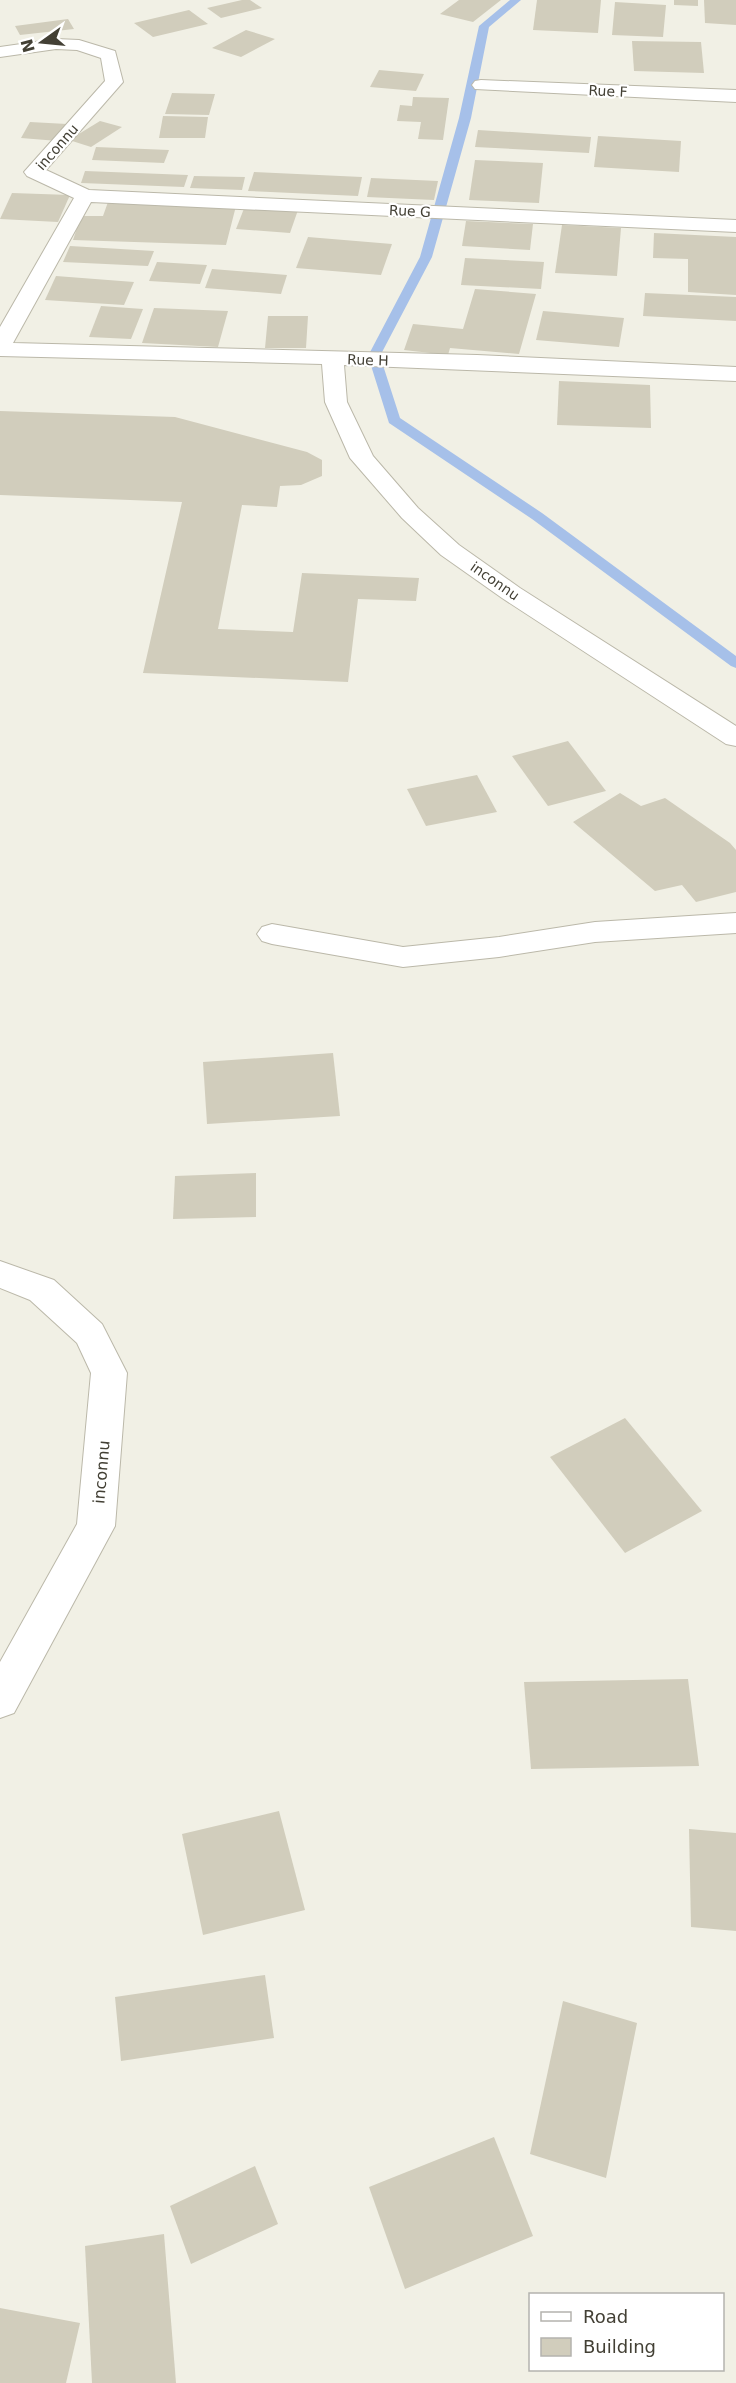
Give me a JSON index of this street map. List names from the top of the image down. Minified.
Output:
{"streets":{"street":["Rue F","inconnu","Rue G","Rue H"]},"crossings":[["inconnu","Rue G"],["inconnu","Rue H"]],"legend":["Road","Building"],"north":"left"}
